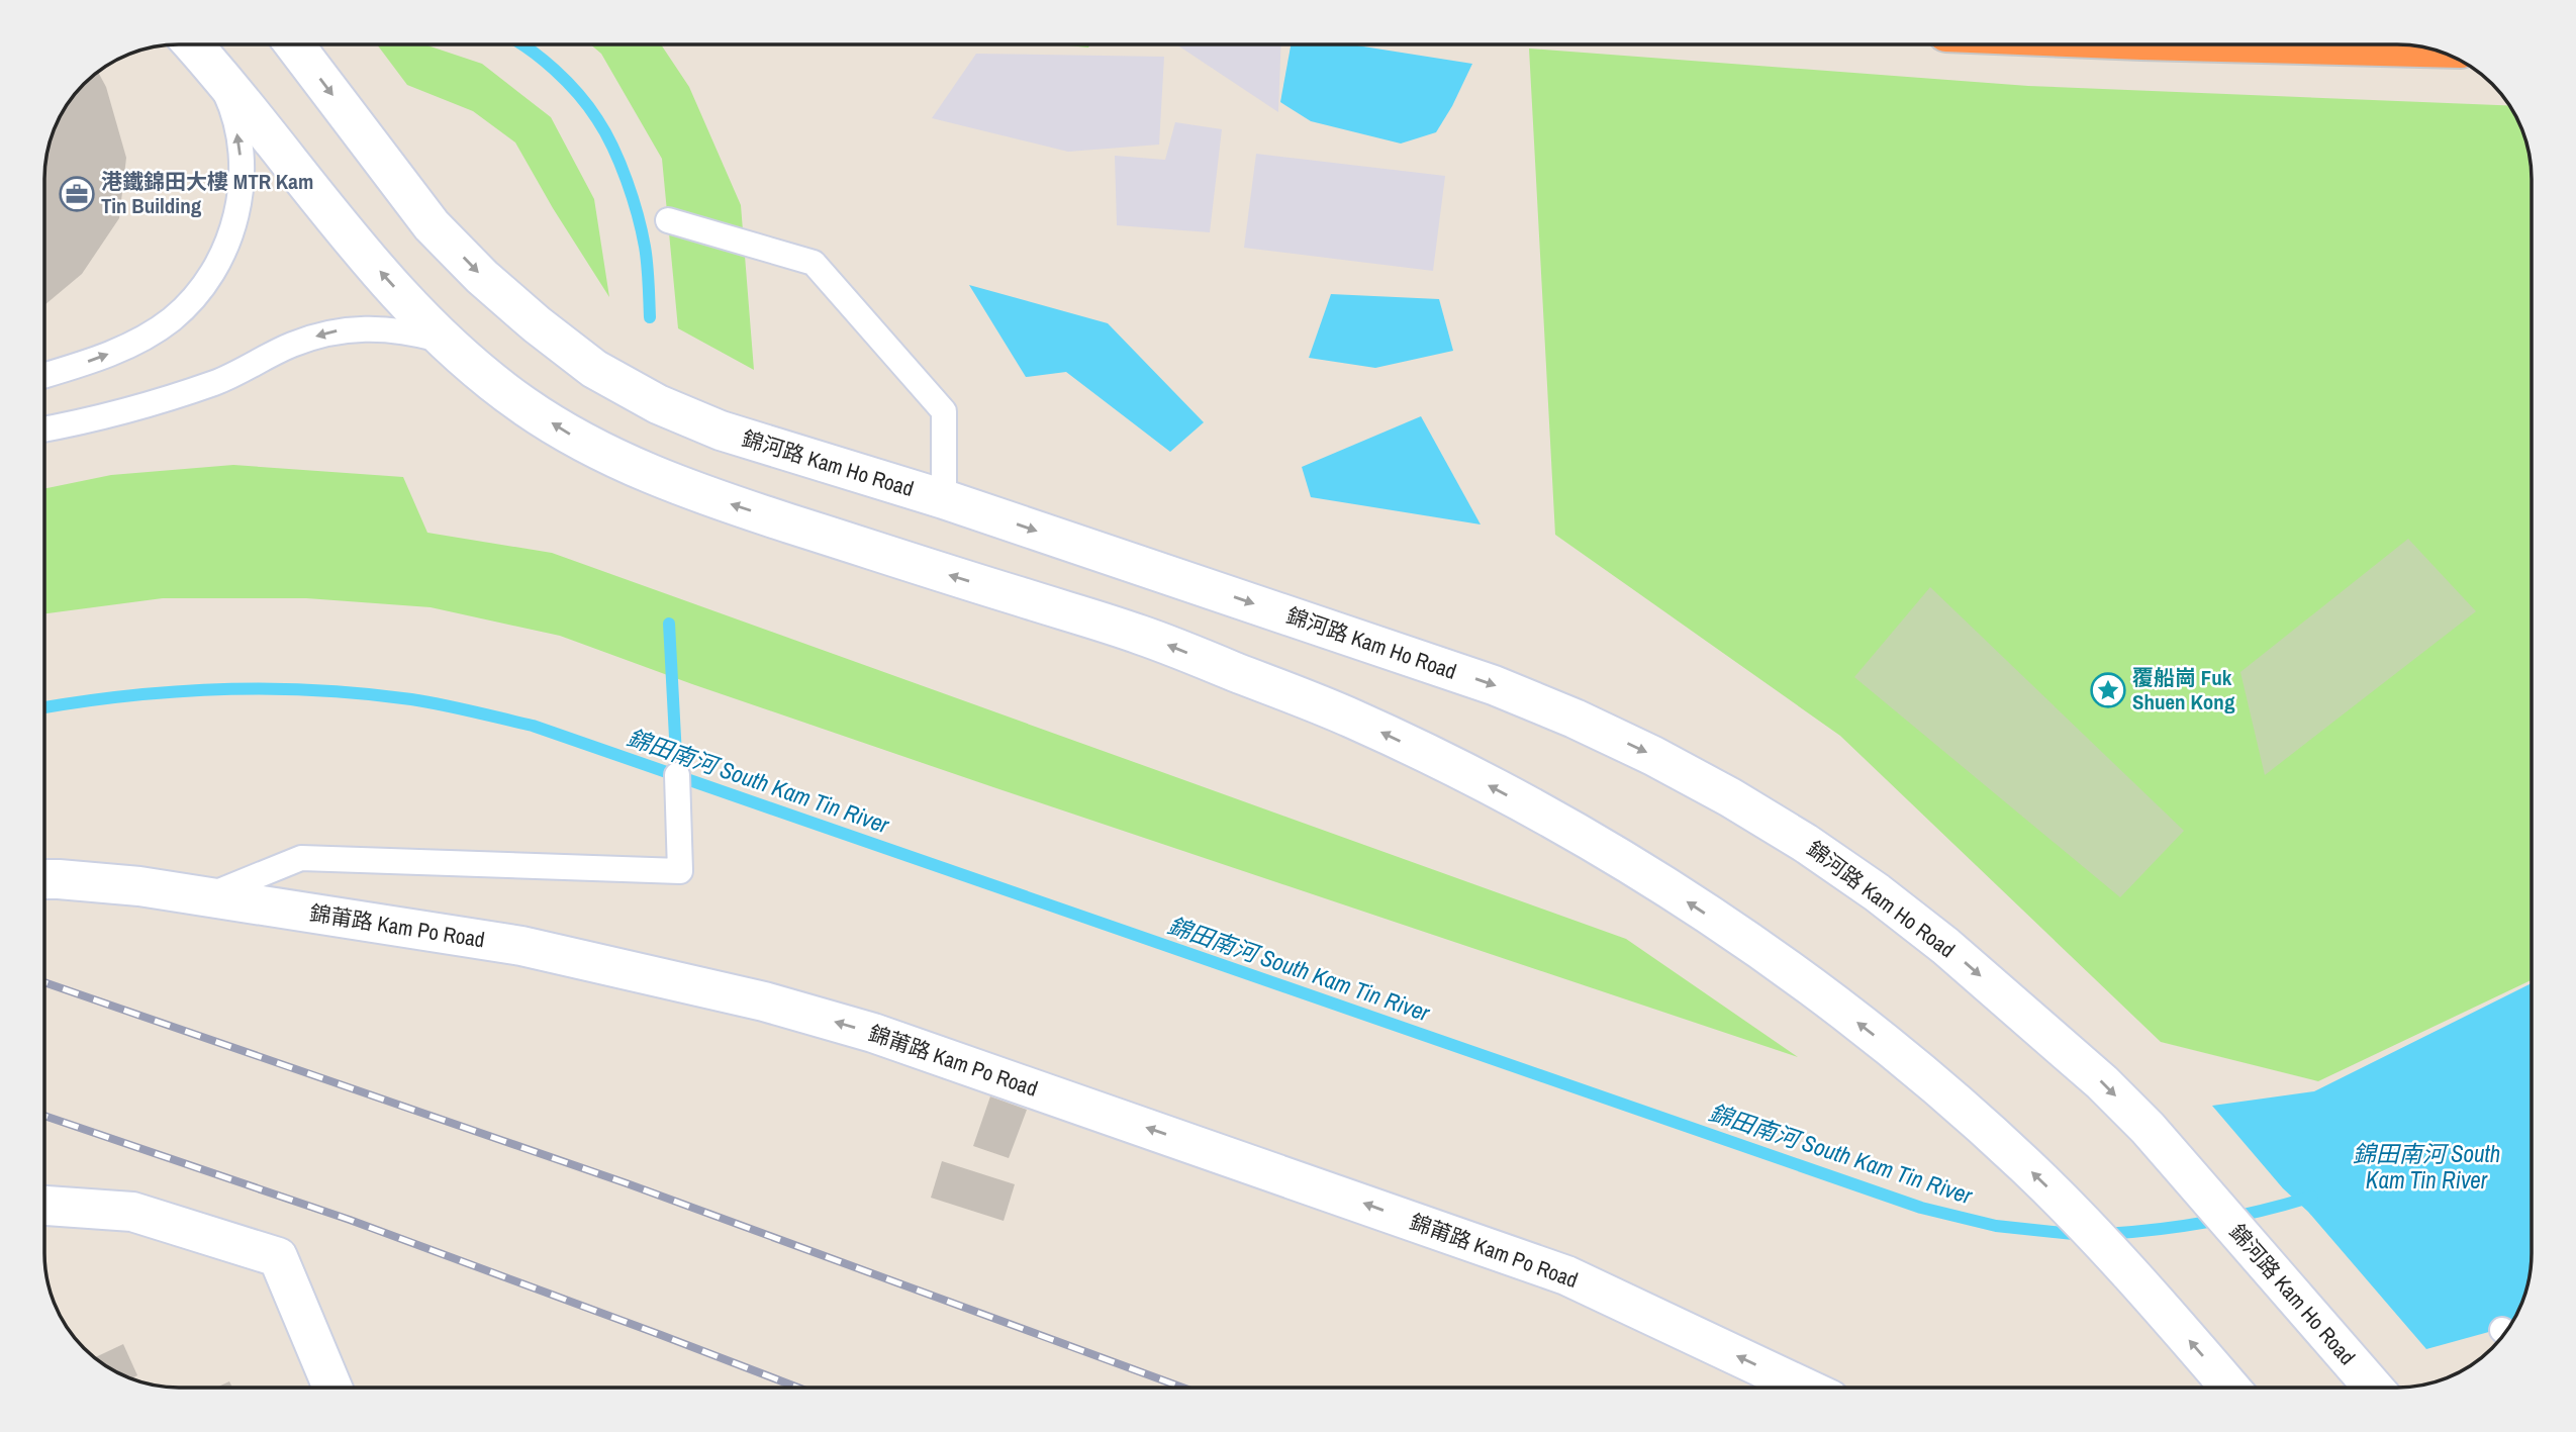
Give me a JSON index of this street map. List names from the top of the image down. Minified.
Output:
{"streets":{"main road":["錦河路 Kam Ho Road","錦莆路 Kam Po Road"]},"one_way":["錦莆路 Kam Po Road"],"water":["錦田南河 South Kam Tin River"],"places":{"office":["港鐵錦田大樓 MTR Kam Tin Building"],"place":["覆船崗 Fuk Shuen Kong"]}}
